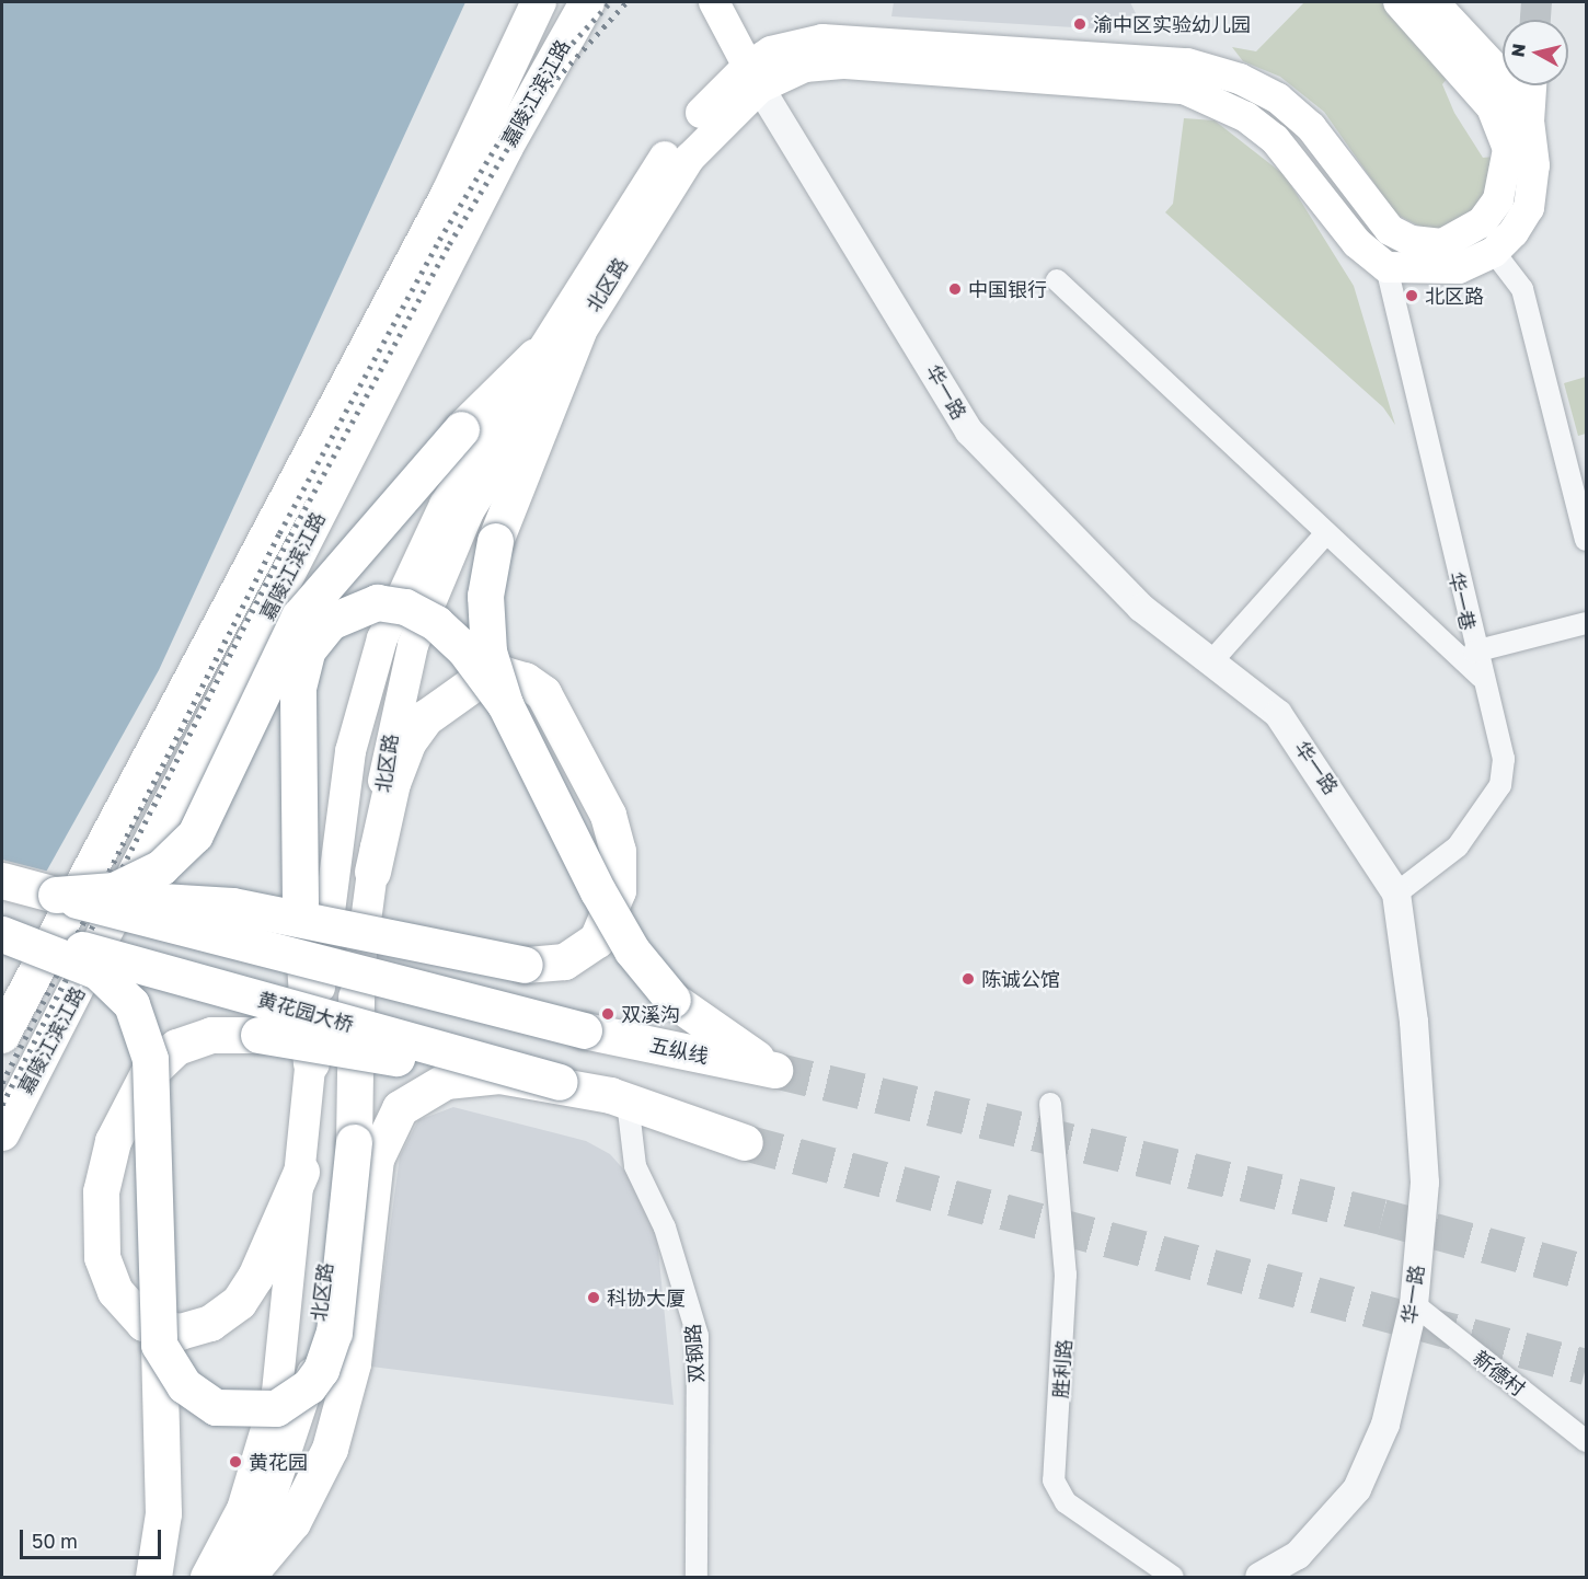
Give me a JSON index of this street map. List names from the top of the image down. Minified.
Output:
{"streets":{"highway":["黄花园大桥","五纵线"],"main road":["嘉陵江滨江路","北区路"],"street":["华一路","华一巷","双钢路","胜利路","新德村"]},"crossings":[["北区路","华一路"],["北区路","华一巷"],["华一路","华一巷"],["华一路","新德村"],["黄花园大桥","双钢路"]],"places":["渝中区实验幼儿园","中国银行","北区路","陈诚公馆","双溪沟","科协大厦","黄花园"],"scale_bar":"50 m","north":"left"}
